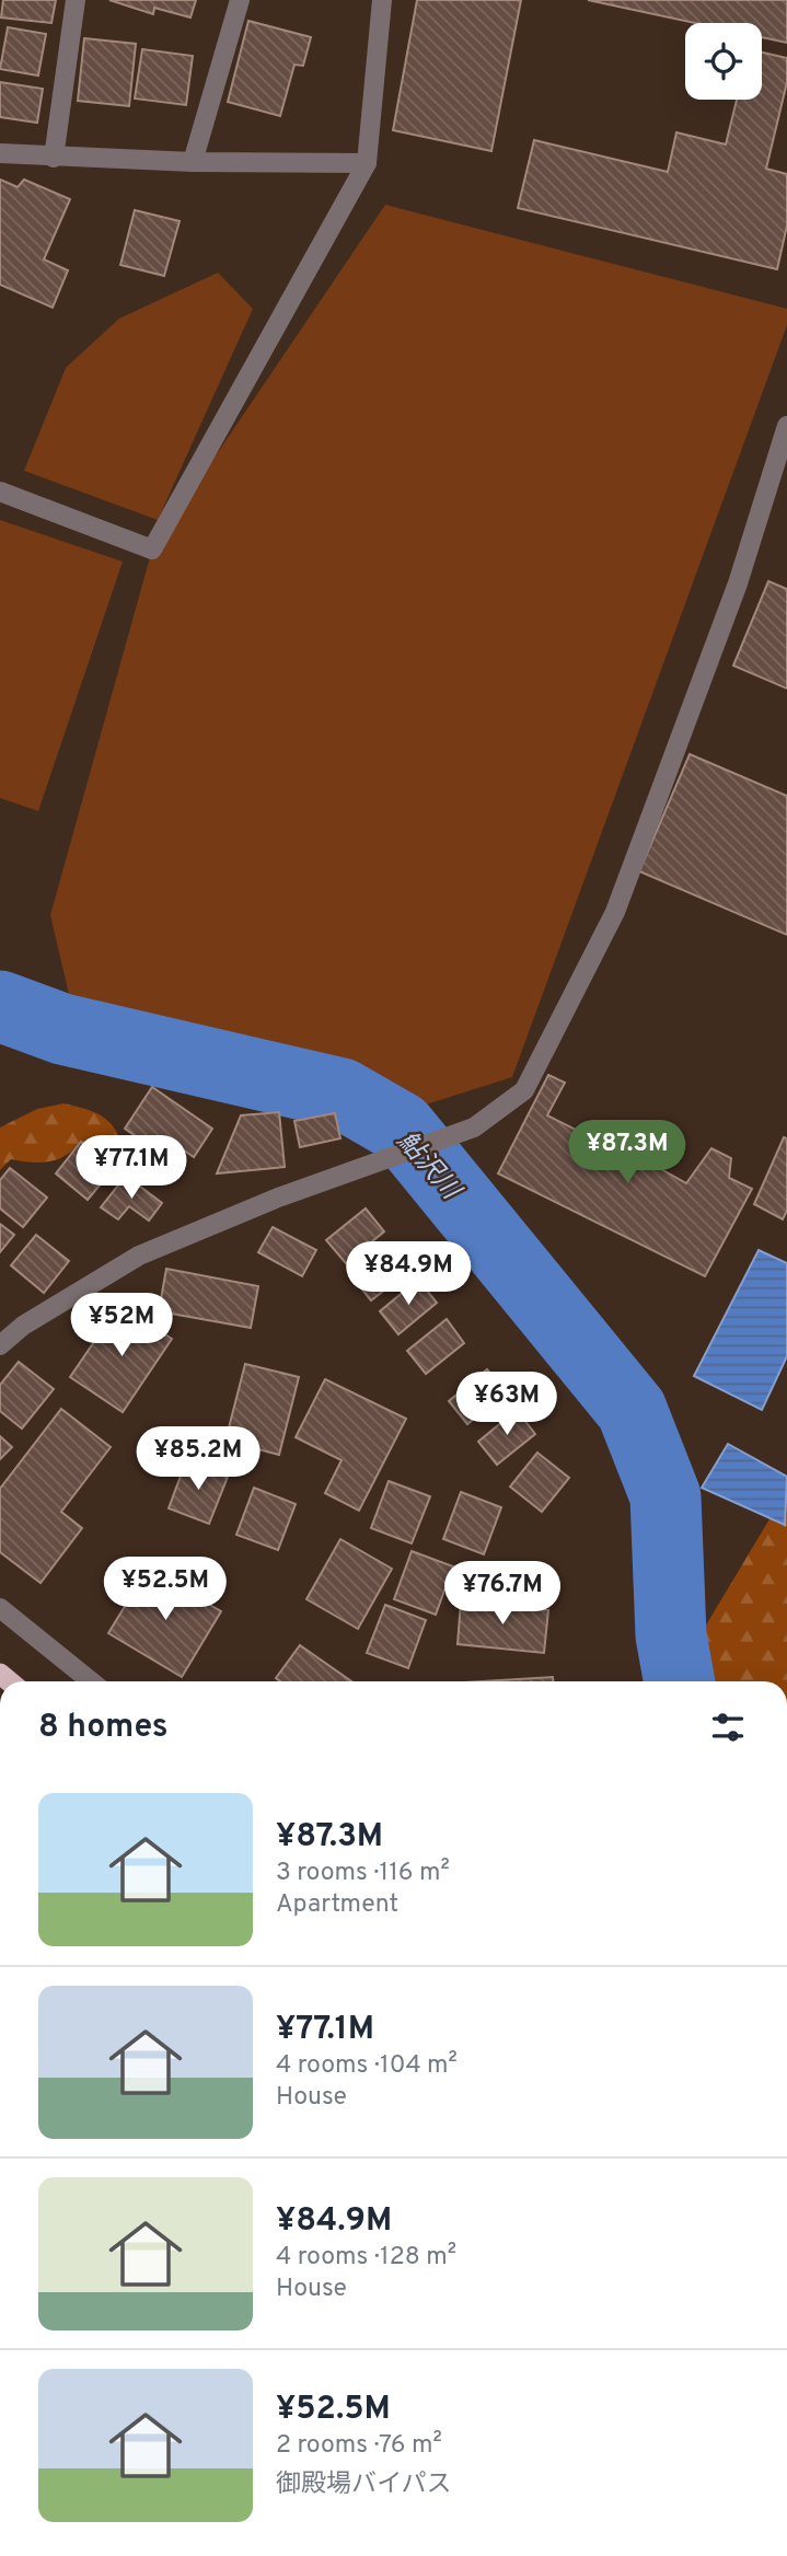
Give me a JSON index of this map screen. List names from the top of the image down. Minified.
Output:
{"water":["鮎沢川"],"page":{"price":["¥87.3M","¥77.1M","¥84.9M","¥52M","¥63M","¥85.2M","¥52.5M","¥76.7M"],"heading":"8 homes","list":[{"name":"¥87.3M","note":"3 rooms · 116 m² · Apartment"},{"name":"¥77.1M","note":"4 rooms · 104 m² · House"},{"name":"¥84.9M","note":"4 rooms · 128 m² · House"},{"name":"¥52.5M","note":"2 rooms · 76 m² · 御殿場バイパス"}]}}
